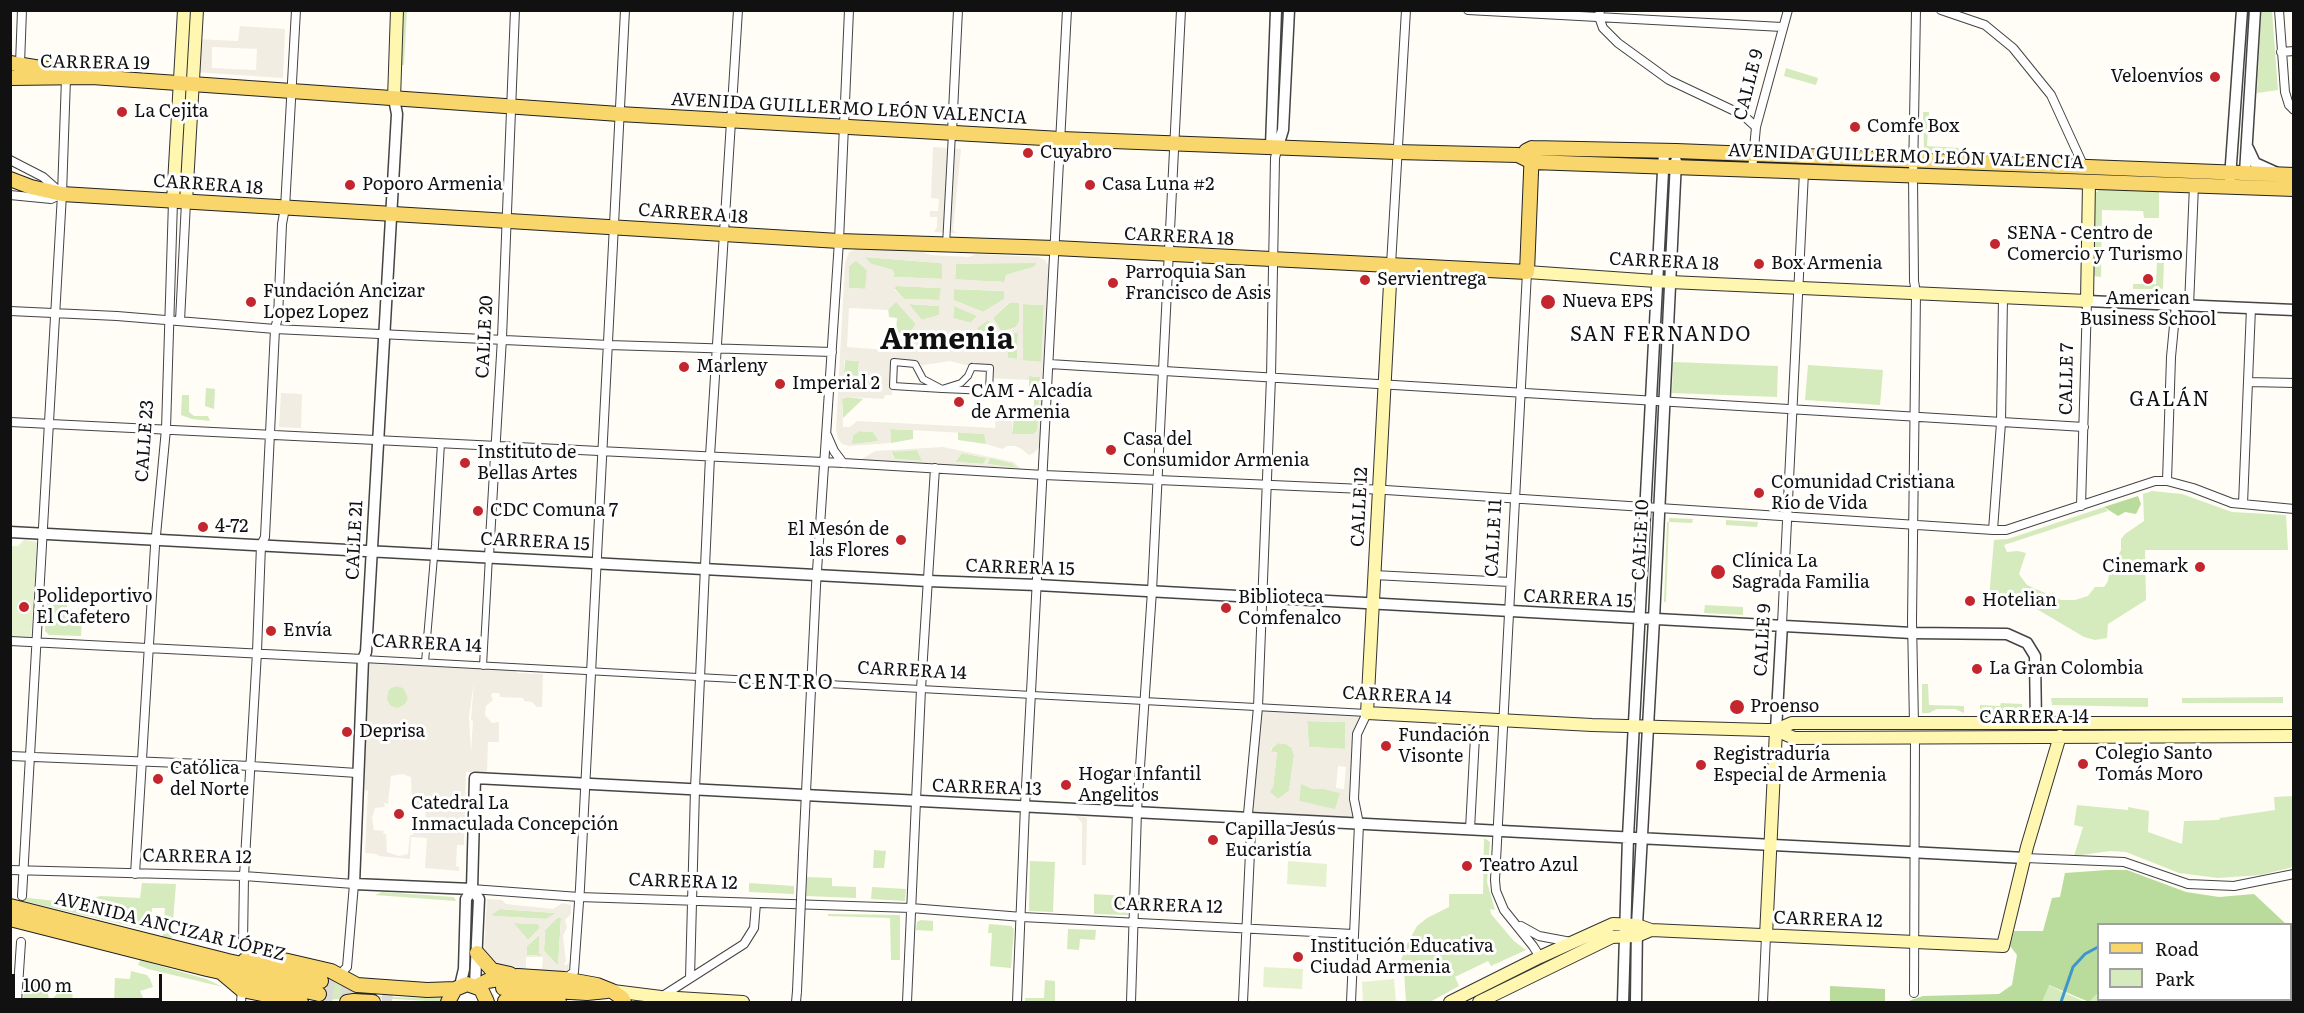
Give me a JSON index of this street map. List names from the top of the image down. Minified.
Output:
{"streets":{"main road":["CARRERA 19","CALLE 9","AVENIDA GUILLERMO LEÓN VALENCIA","CARRERA 18","CALLE 7","CALLE 23","CALLE 12","CALLE 11","CARRERA 14","CARRERA 12","AVENIDA ANCIZAR LÓPEZ"],"street":["CALLE 20","CALLE 21","CALLE 10","CARRERA 15","CARRERA 13"]},"crossings":[["CARRERA 19","AVENIDA GUILLERMO LEÓN VALENCIA"],["CARRERA 19","CALLE 23"],["CALLE 9","AVENIDA GUILLERMO LEÓN VALENCIA"],["CALLE 9","CARRERA 18"],["CALLE 9","CARRERA 15"],["CALLE 9","CARRERA 14"],["CALLE 9","CARRERA 12"],["AVENIDA GUILLERMO LEÓN VALENCIA","CALLE 20"],["AVENIDA GUILLERMO LEÓN VALENCIA","CALLE 7"],["AVENIDA GUILLERMO LEÓN VALENCIA","CALLE 23"],["AVENIDA GUILLERMO LEÓN VALENCIA","CALLE 12"],["AVENIDA GUILLERMO LEÓN VALENCIA","CALLE 11"],["AVENIDA GUILLERMO LEÓN VALENCIA","CALLE 21"],["AVENIDA GUILLERMO LEÓN VALENCIA","CALLE 10"],["CARRERA 18","CALLE 20"],["CARRERA 18","CALLE 7"],["CARRERA 18","CALLE 23"],["CARRERA 18","CALLE 12"],["CARRERA 18","CALLE 11"],["CARRERA 18","CALLE 21"],["CARRERA 18","CALLE 10"],["CALLE 20","CARRERA 15"],["CALLE 20","CARRERA 14"],["CALLE 23","CARRERA 15"],["CALLE 23","CARRERA 14"],["CALLE 23","CARRERA 12"],["CALLE 12","CARRERA 15"],["CALLE 12","CARRERA 14"],["CALLE 12","CARRERA 13"],["CALLE 12","CARRERA 12"],["CALLE 11","CARRERA 15"],["CALLE 11","CARRERA 14"],["CALLE 11","CARRERA 13"],["CALLE 21","CARRERA 15"],["CALLE 21","CARRERA 14"],["CALLE 21","CARRERA 12"],["CALLE 10","CARRERA 15"],["CALLE 10","CARRERA 14"],["CALLE 10","CARRERA 13"],["CALLE 10","CARRERA 12"],["CARRERA 15","CARRERA 14"],["CARRERA 13","CARRERA 12"]],"districts":["SAN FERNANDO","Armenia","GALÁN","CENTRO"],"places":["Veloenvíos","La Cejita","Comfe Box","Cuyabro","Poporo Armenia","Casa Luna #2","SENA - Centro de Comercio y Turismo","Box Armenia","American Business School","Servientrega","Parroquia San Francisco de Asis","Fundación Ancizar Lopez Lopez","Nueva EPS","Marleny","Imperial 2","CAM - Alcadía de Armenia","Casa del Consumidor Armenia","Instituto de Bellas Artes","Comunidad Cristiana Río de Vida","CDC Comuna 7","4-72","El Mesón de las Flores","Cinemark","Clínica La Sagrada Familia","Hotelian","Polideportivo El Cafetero","Biblioteca Comfenalco","Envía","La Gran Colombia","Proenso","Deprisa","Fundación Visonte","Colegio Santo Tomás Moro","Registraduría Especial de Armenia","Católica del Norte","Hogar Infantil Angelitos","Catedral La Inmaculada Concepción","Capilla Jesús Eucaristía","Teatro Azul","Institución Educativa Ciudad Armenia"],"legend":["Road","Park"],"scale_bar":"100 m"}
